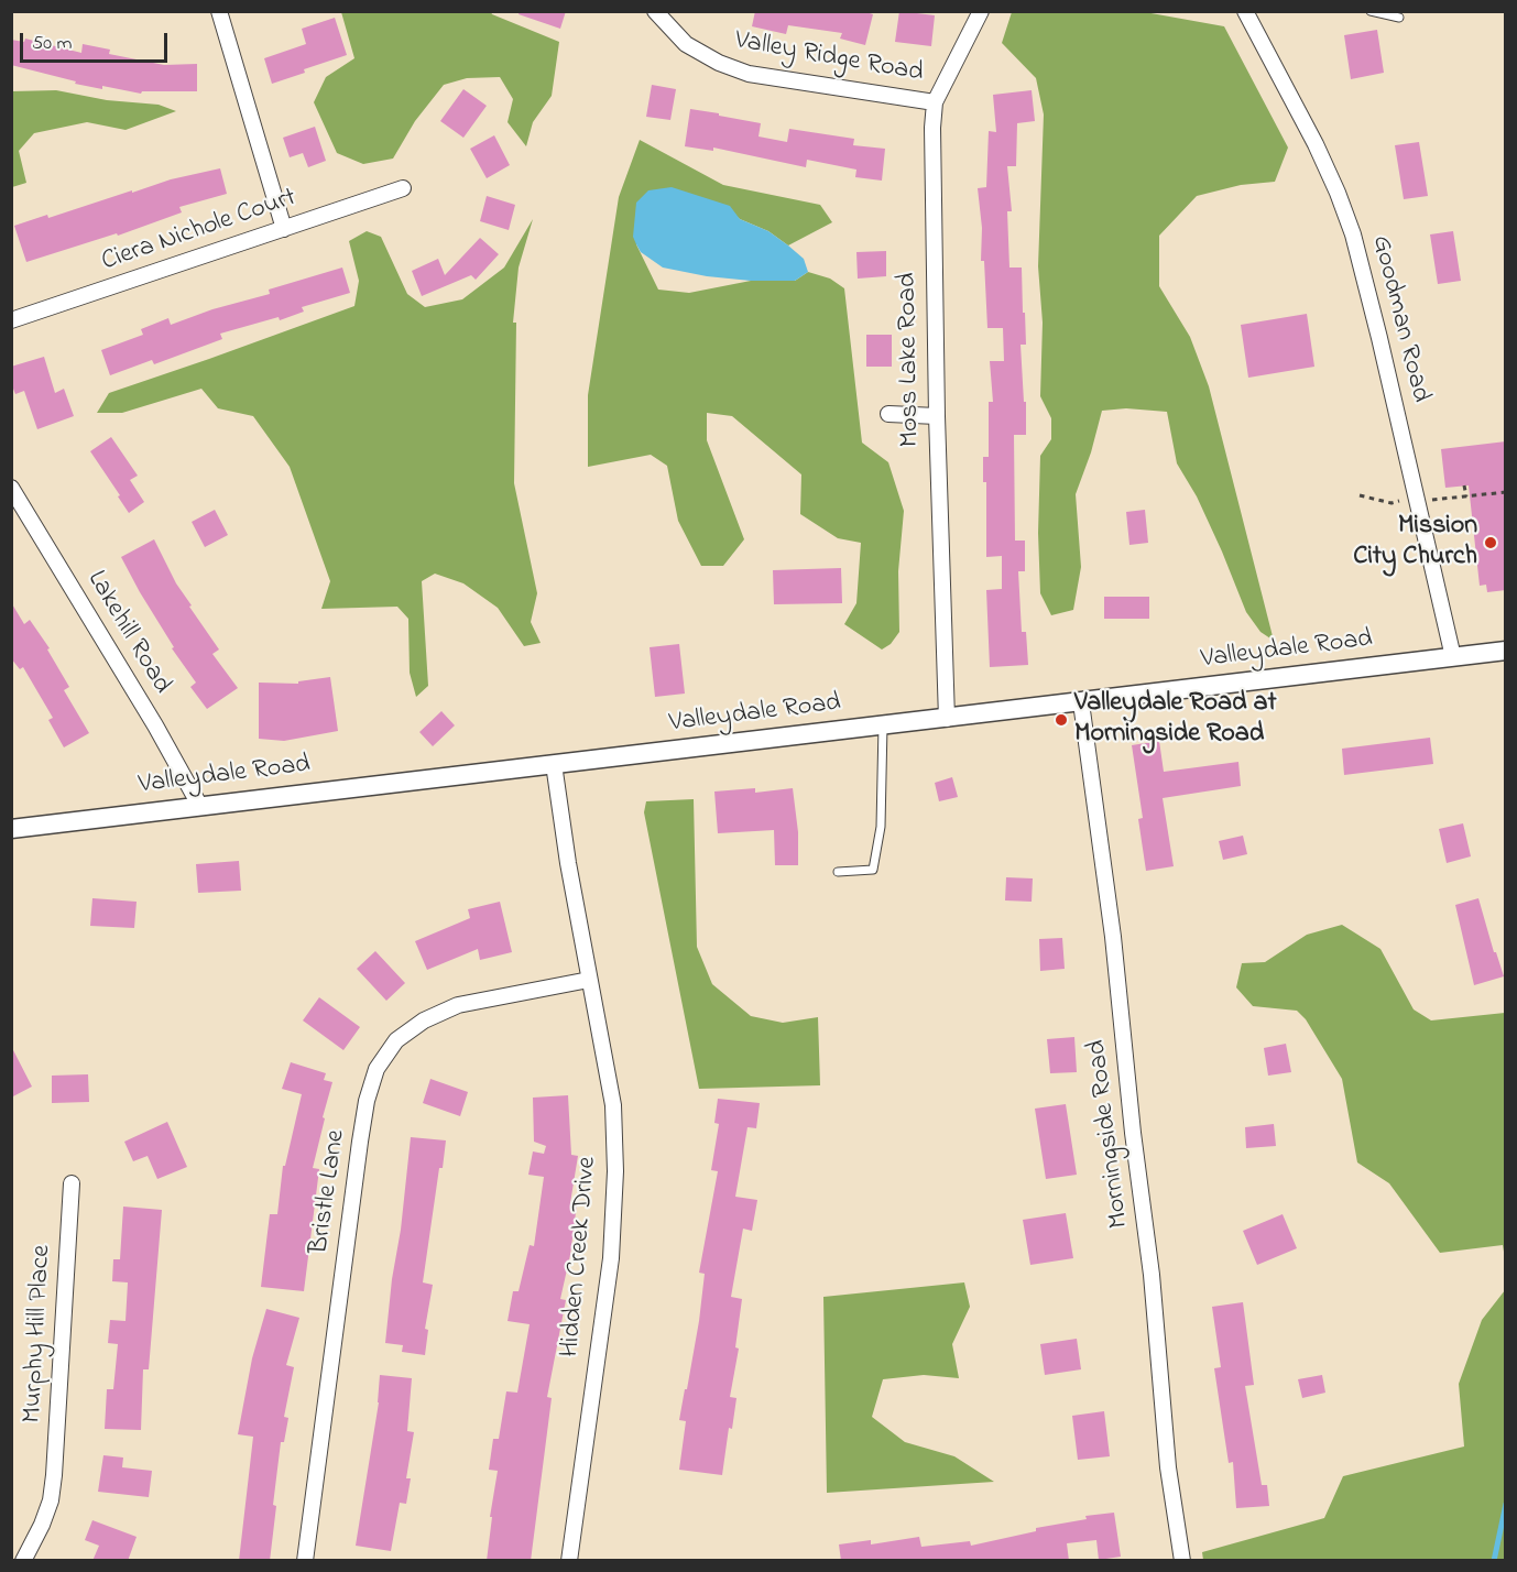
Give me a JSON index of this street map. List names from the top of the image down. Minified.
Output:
{"streets":{"street":["Valley Ridge Road","Ciera Nichole Court","Goodman Road","Moss Lake Road","Lakehill Road","Valleydale Road","Morningside Road","Bristle Lane","Hidden Creek Drive","Murphy Hill Place"]},"crossings":[["Valley Ridge Road","Moss Lake Road"],["Goodman Road","Valleydale Road"],["Moss Lake Road","Valleydale Road"],["Lakehill Road","Valleydale Road"],["Valleydale Road","Morningside Road"],["Valleydale Road","Hidden Creek Drive"],["Bristle Lane","Hidden Creek Drive"]],"places":["Mission City Church","Valleydale Road at Morningside Road"],"scale_bar":"50 m"}
